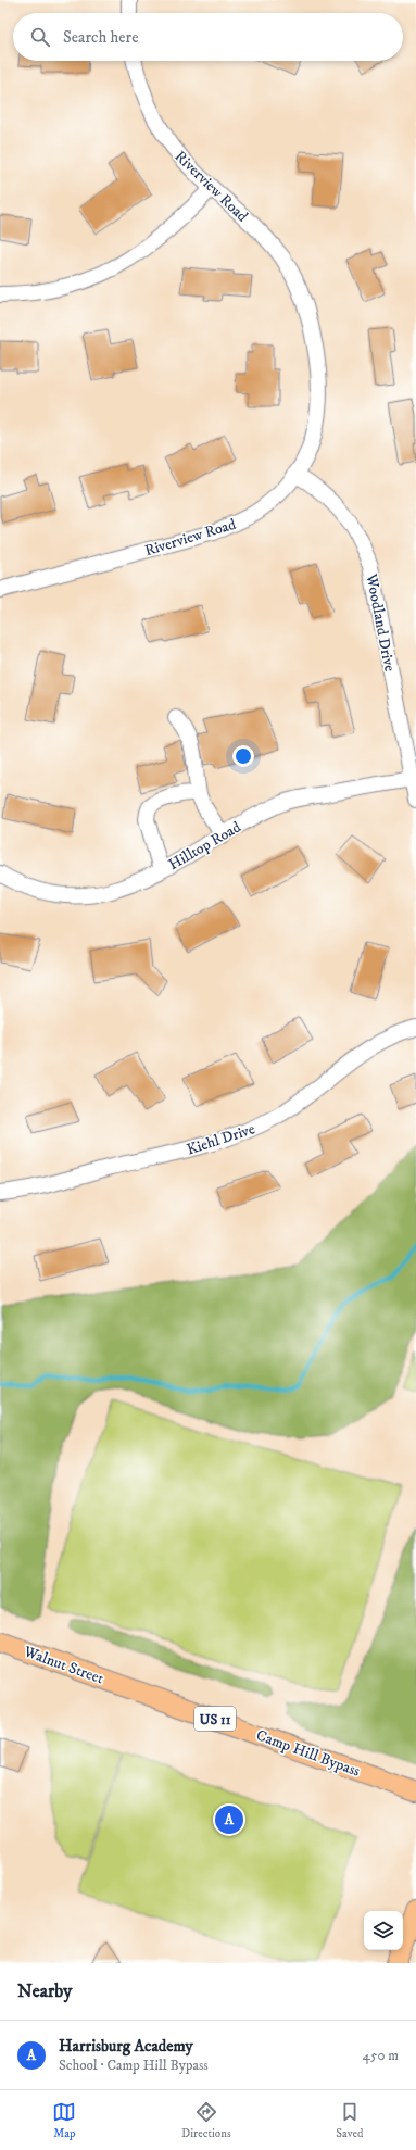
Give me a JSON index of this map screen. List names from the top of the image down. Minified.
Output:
{"streets":{"main road":["Walnut Street","US 11","Camp Hill Bypass"],"street":["Riverview Road","Woodland Drive","Hilltop Road","Kiehl Drive"]},"crossings":[["Riverview Road","Woodland Drive"],["Woodland Drive","Hilltop Road"],["Walnut Street","Camp Hill Bypass"]],"page":{"search":"Search here","pins":"A","heading":"Nearby","list":[{"mark":"A","name":"Harrisburg Academy","note":"School · Camp Hill Bypass","value":"450 m"}],"nav":["Map","Directions","Saved"]}}
